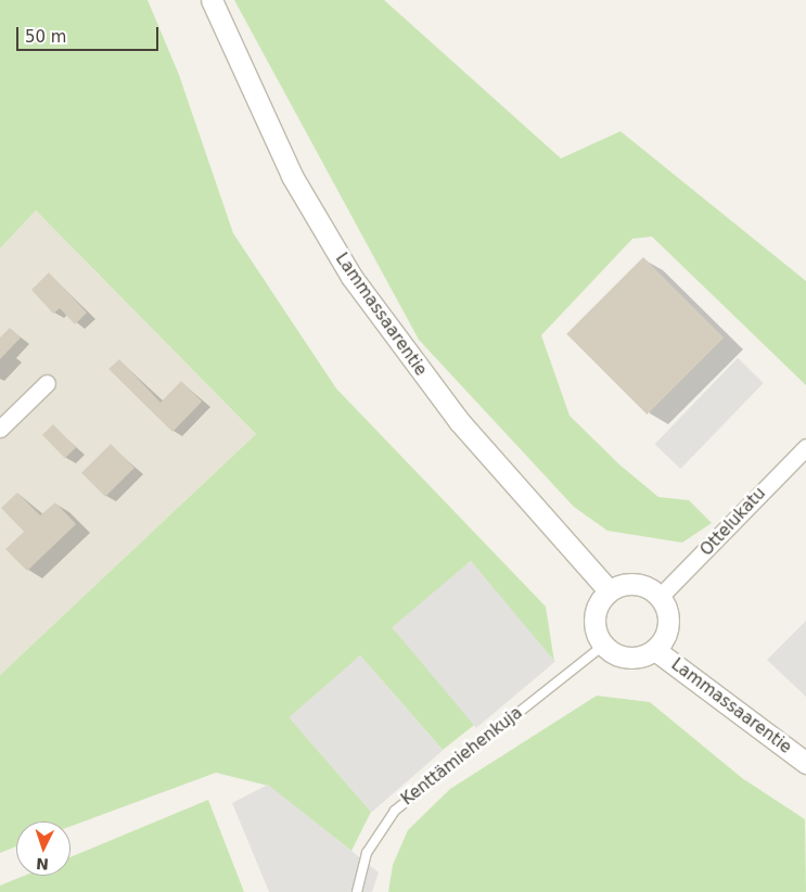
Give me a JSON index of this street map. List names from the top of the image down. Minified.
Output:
{"streets":{"street":["Lammassaarentie","Ottelukatu"],"lane":["Kenttämiehenkuja"]},"crossings":[["Lammassaarentie","Ottelukatu"],["Lammassaarentie","Kenttämiehenkuja"],["Ottelukatu","Kenttämiehenkuja"]],"scale_bar":"50 m","north":"bottom"}
